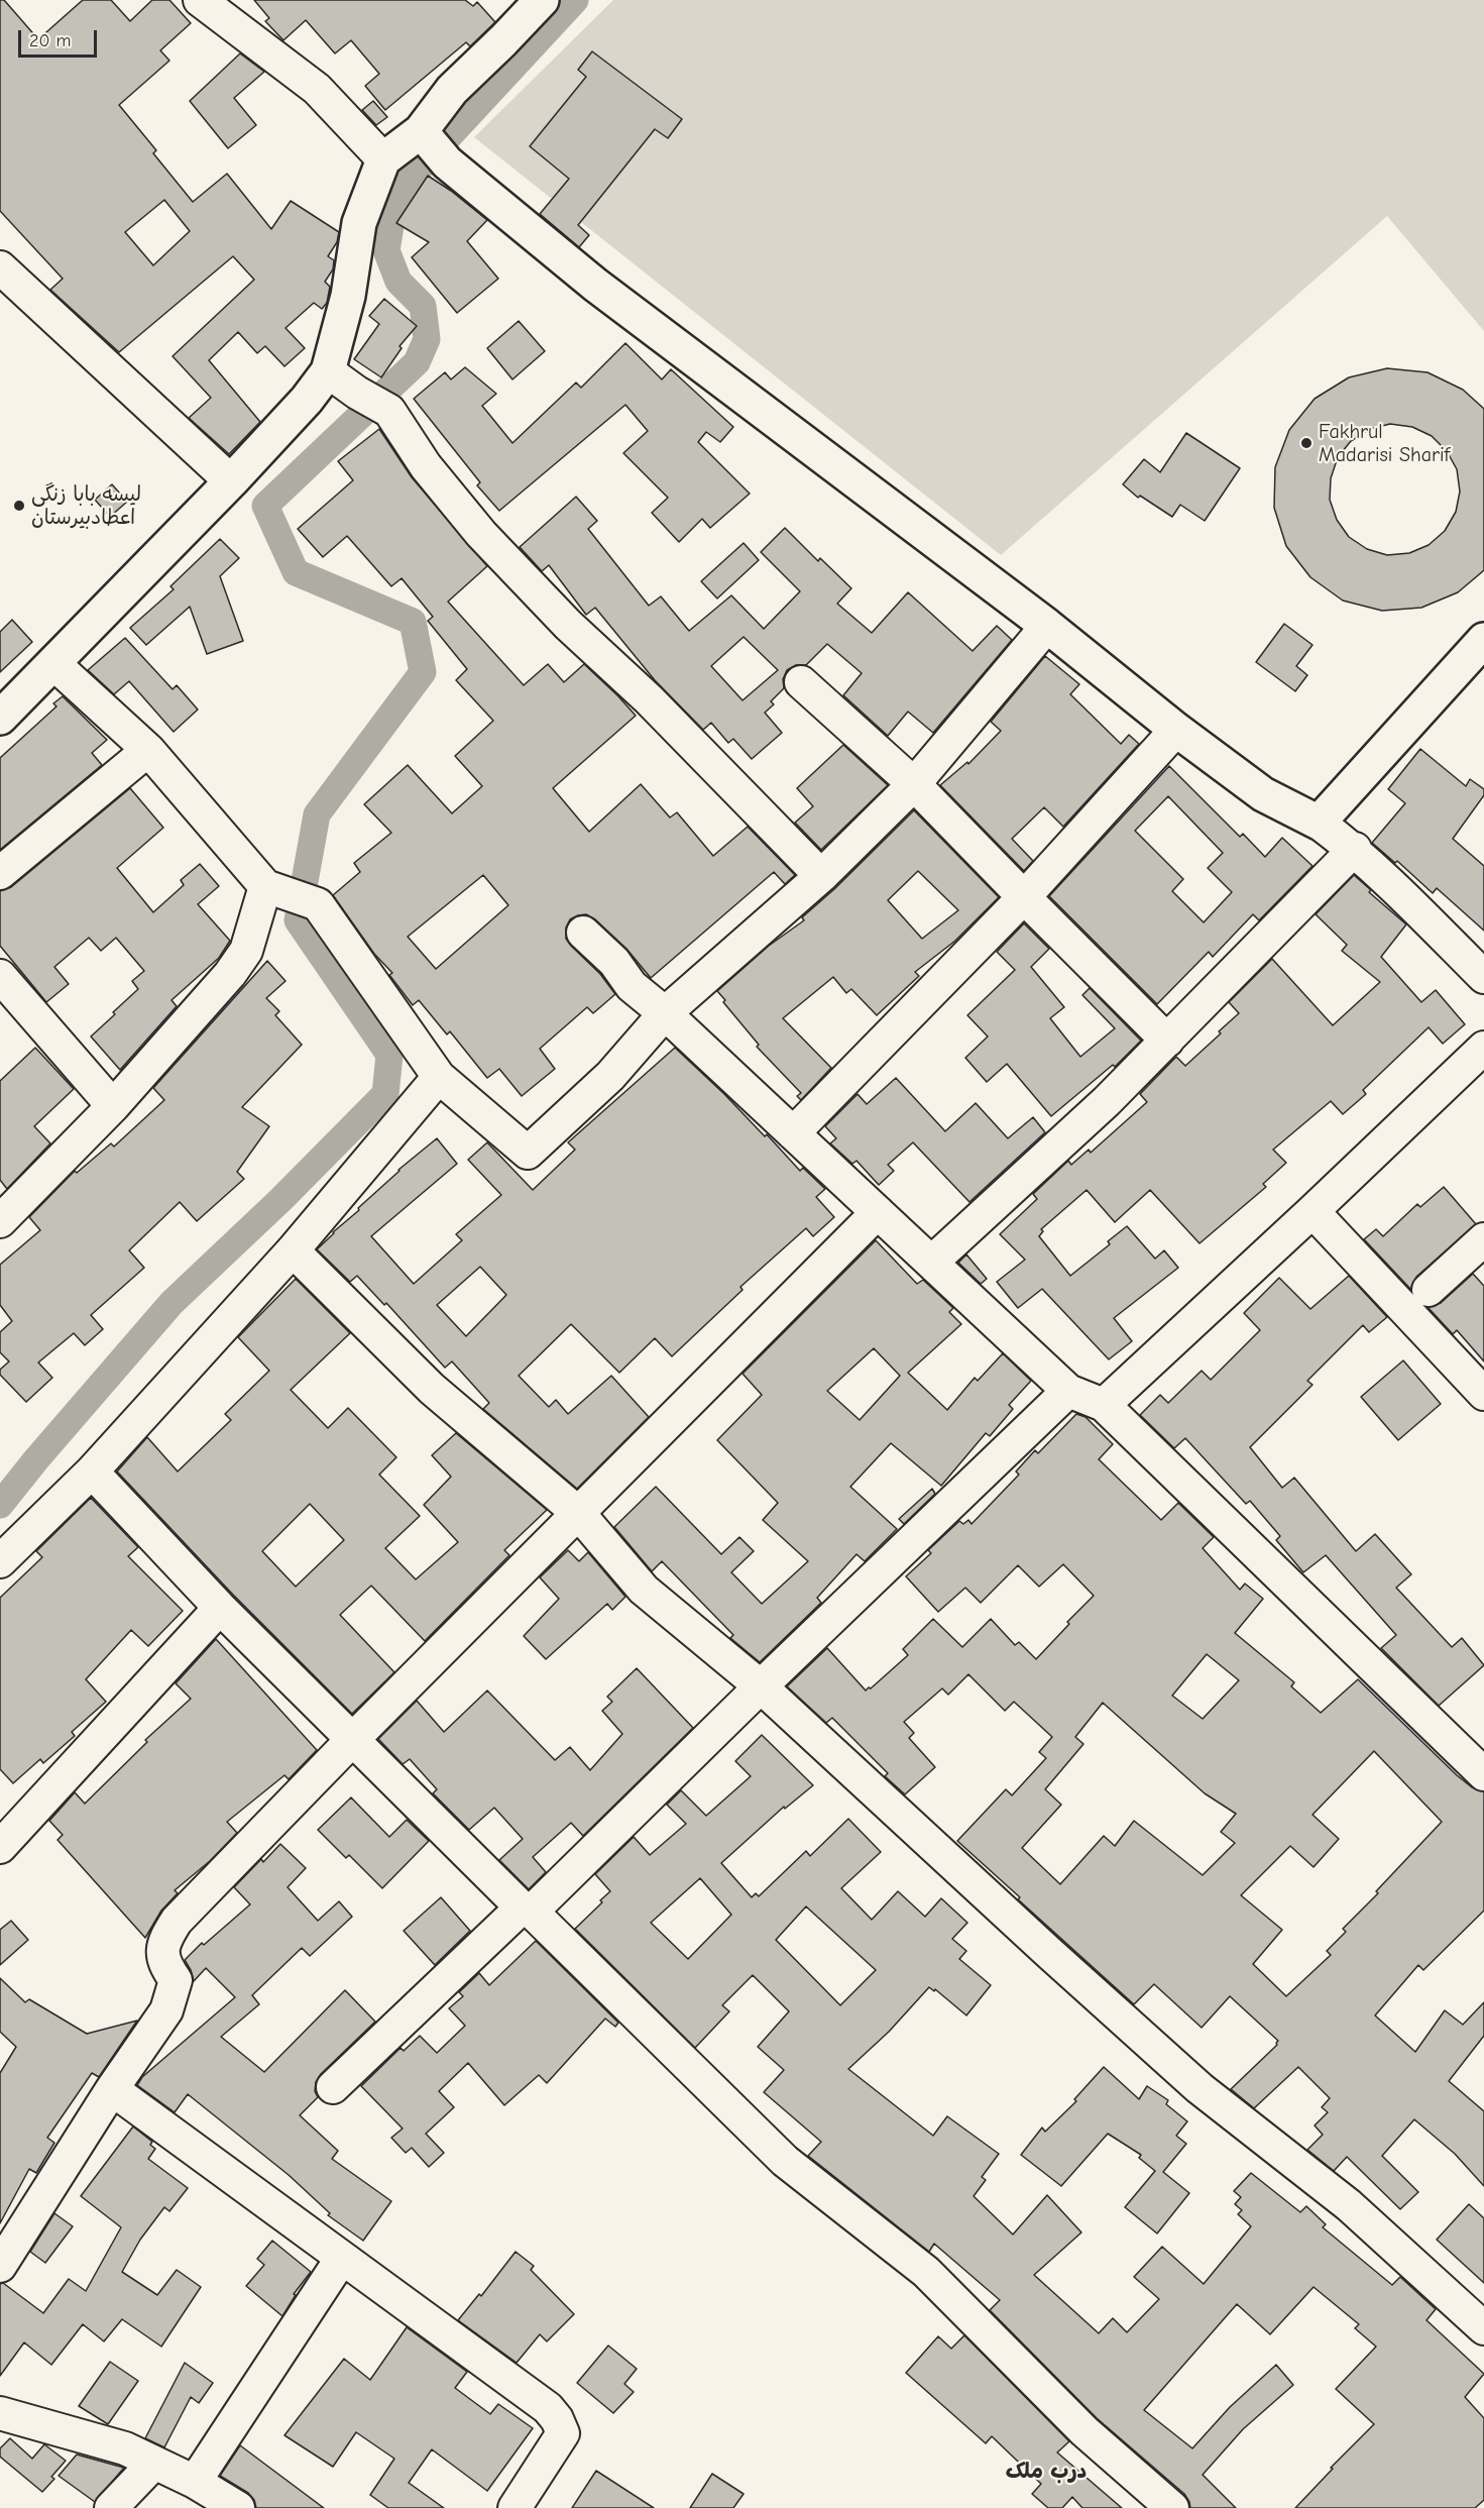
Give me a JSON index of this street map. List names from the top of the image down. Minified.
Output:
{"districts":["درب ملک"],"places":["Fakhrul Madarisi Sharif","لیسه بابا زنگی اعطادبیرستان"],"scale_bar":"20 m"}
